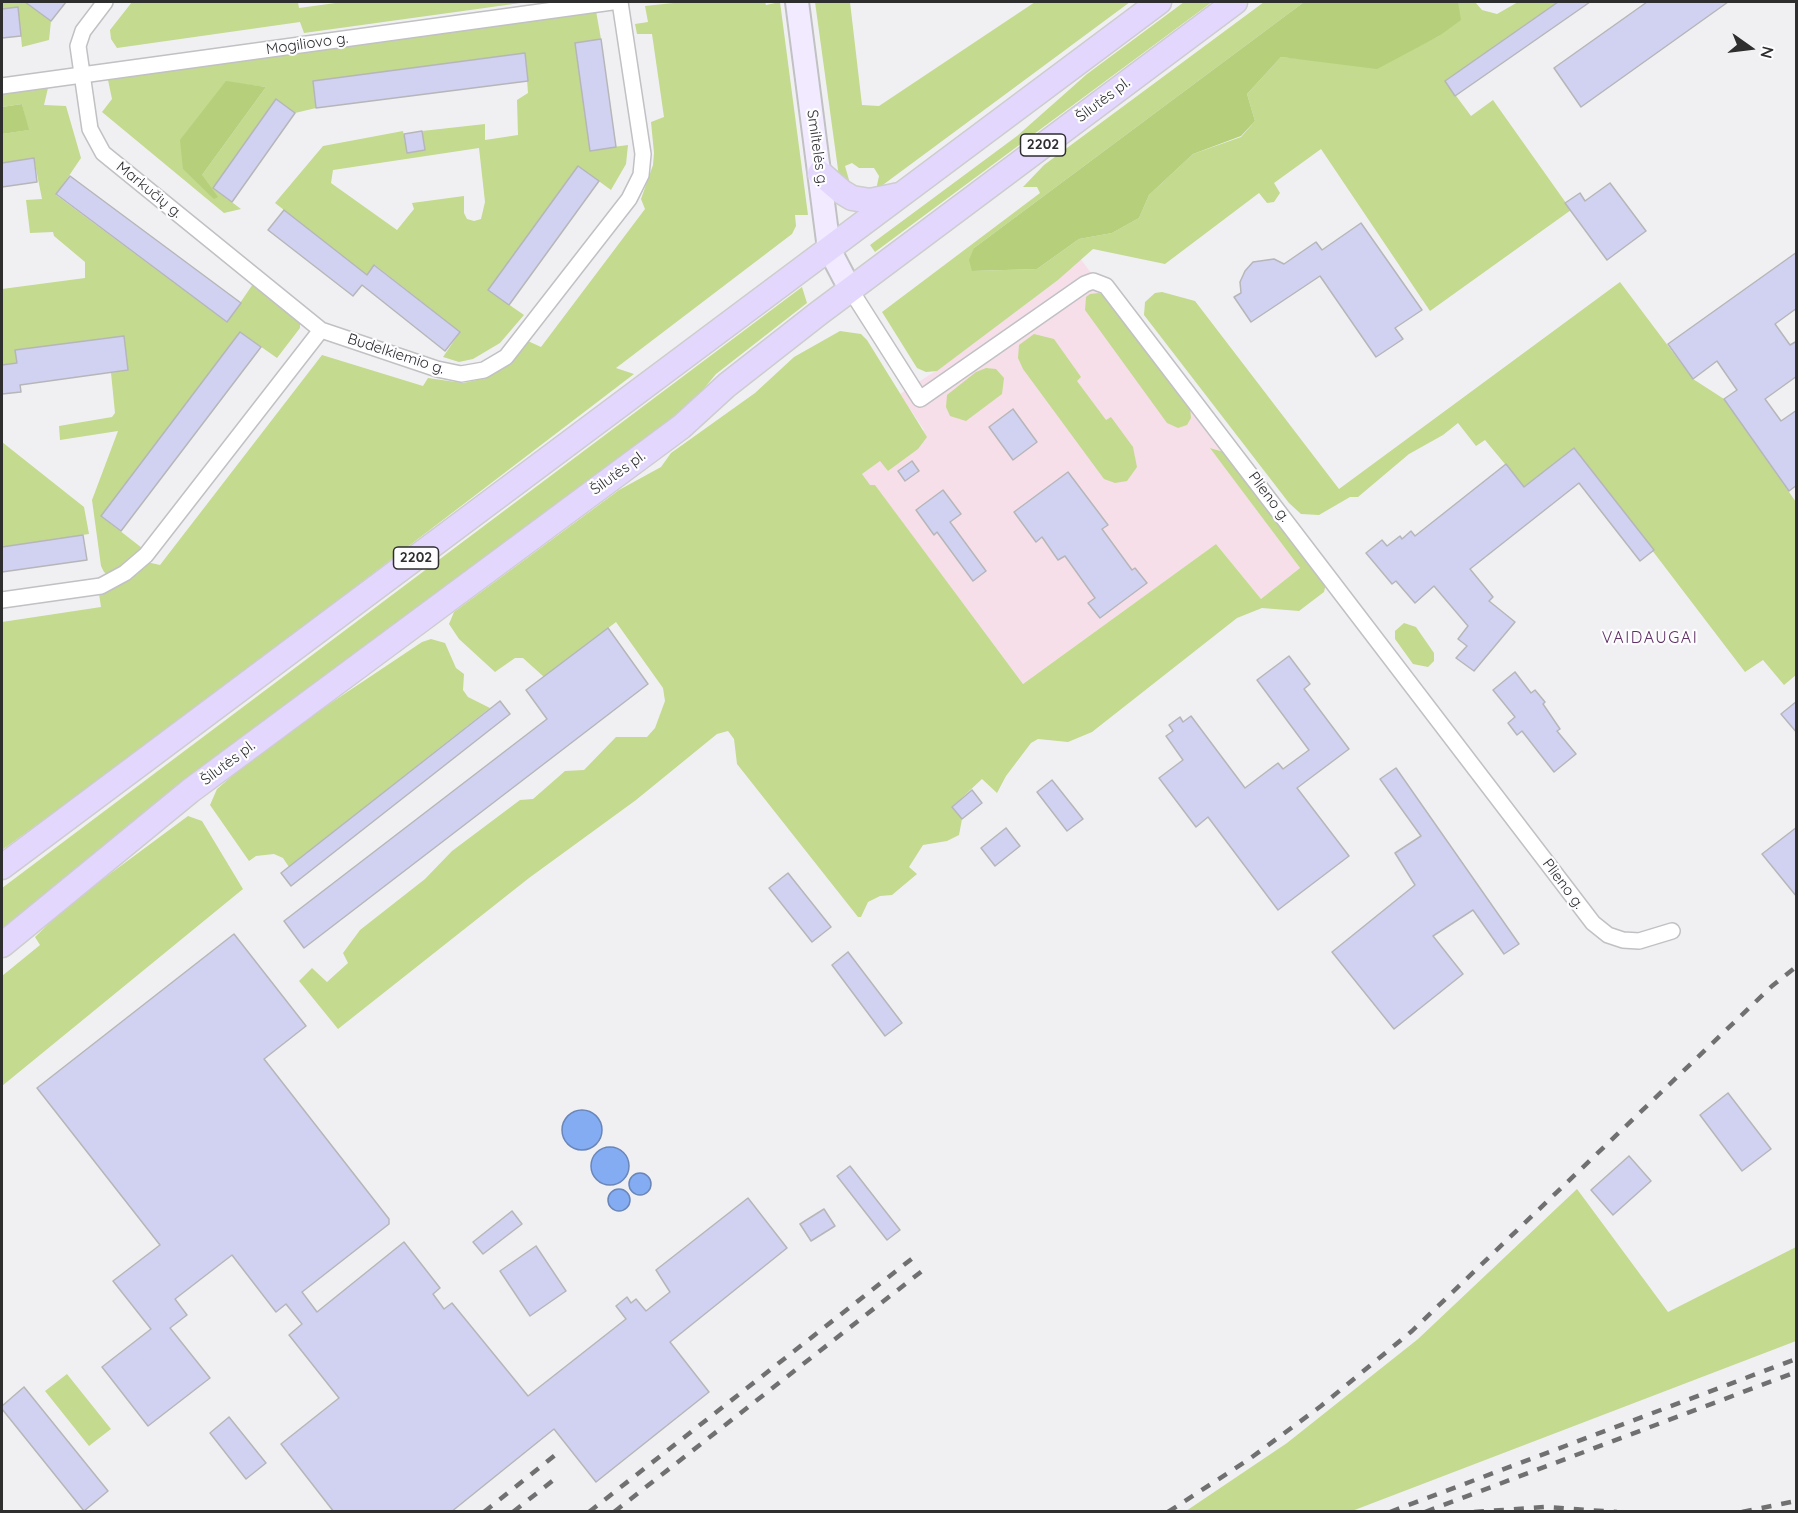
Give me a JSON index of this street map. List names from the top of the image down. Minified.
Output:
{"streets":{"main road":["Šilutės pl.","2202"],"street":["Mogiliovo g.","Smiltelės g.","Markučių g.","Budelkiemio g.","Plieno g."]},"crossings":[["Mogiliovo g.","Markučių g."],["Šilutės pl.","Smiltelės g."],["Šilutės pl.","Plieno g."],["2202","Smiltelės g."],["Smiltelės g.","Plieno g."],["Markučių g.","Budelkiemio g."]],"districts":["VAIDAUGAI"],"north":"right"}
